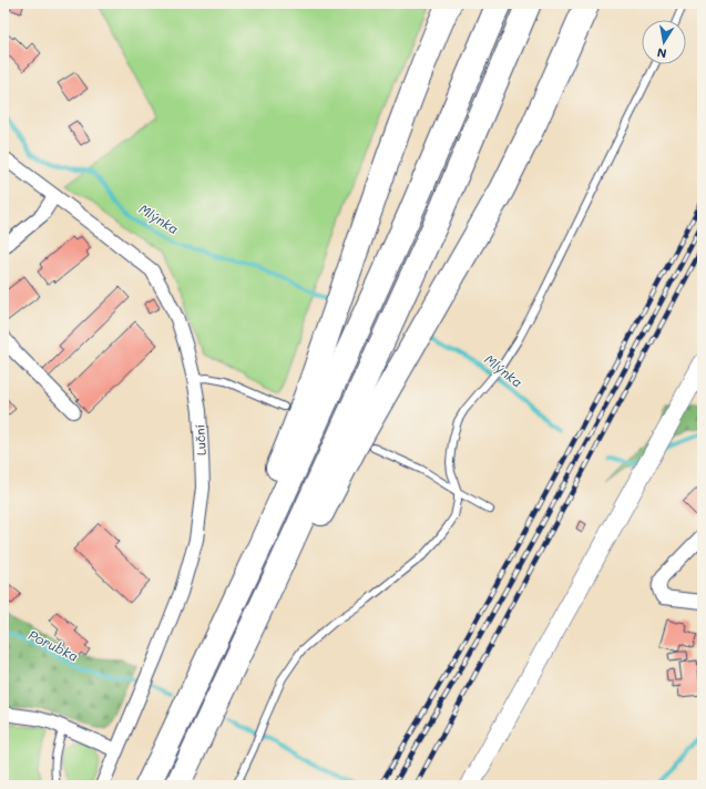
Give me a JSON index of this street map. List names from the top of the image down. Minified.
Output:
{"streets":{"street":["Luční"]},"water":["Mlýnka","Porubka"],"north":"bottom"}
